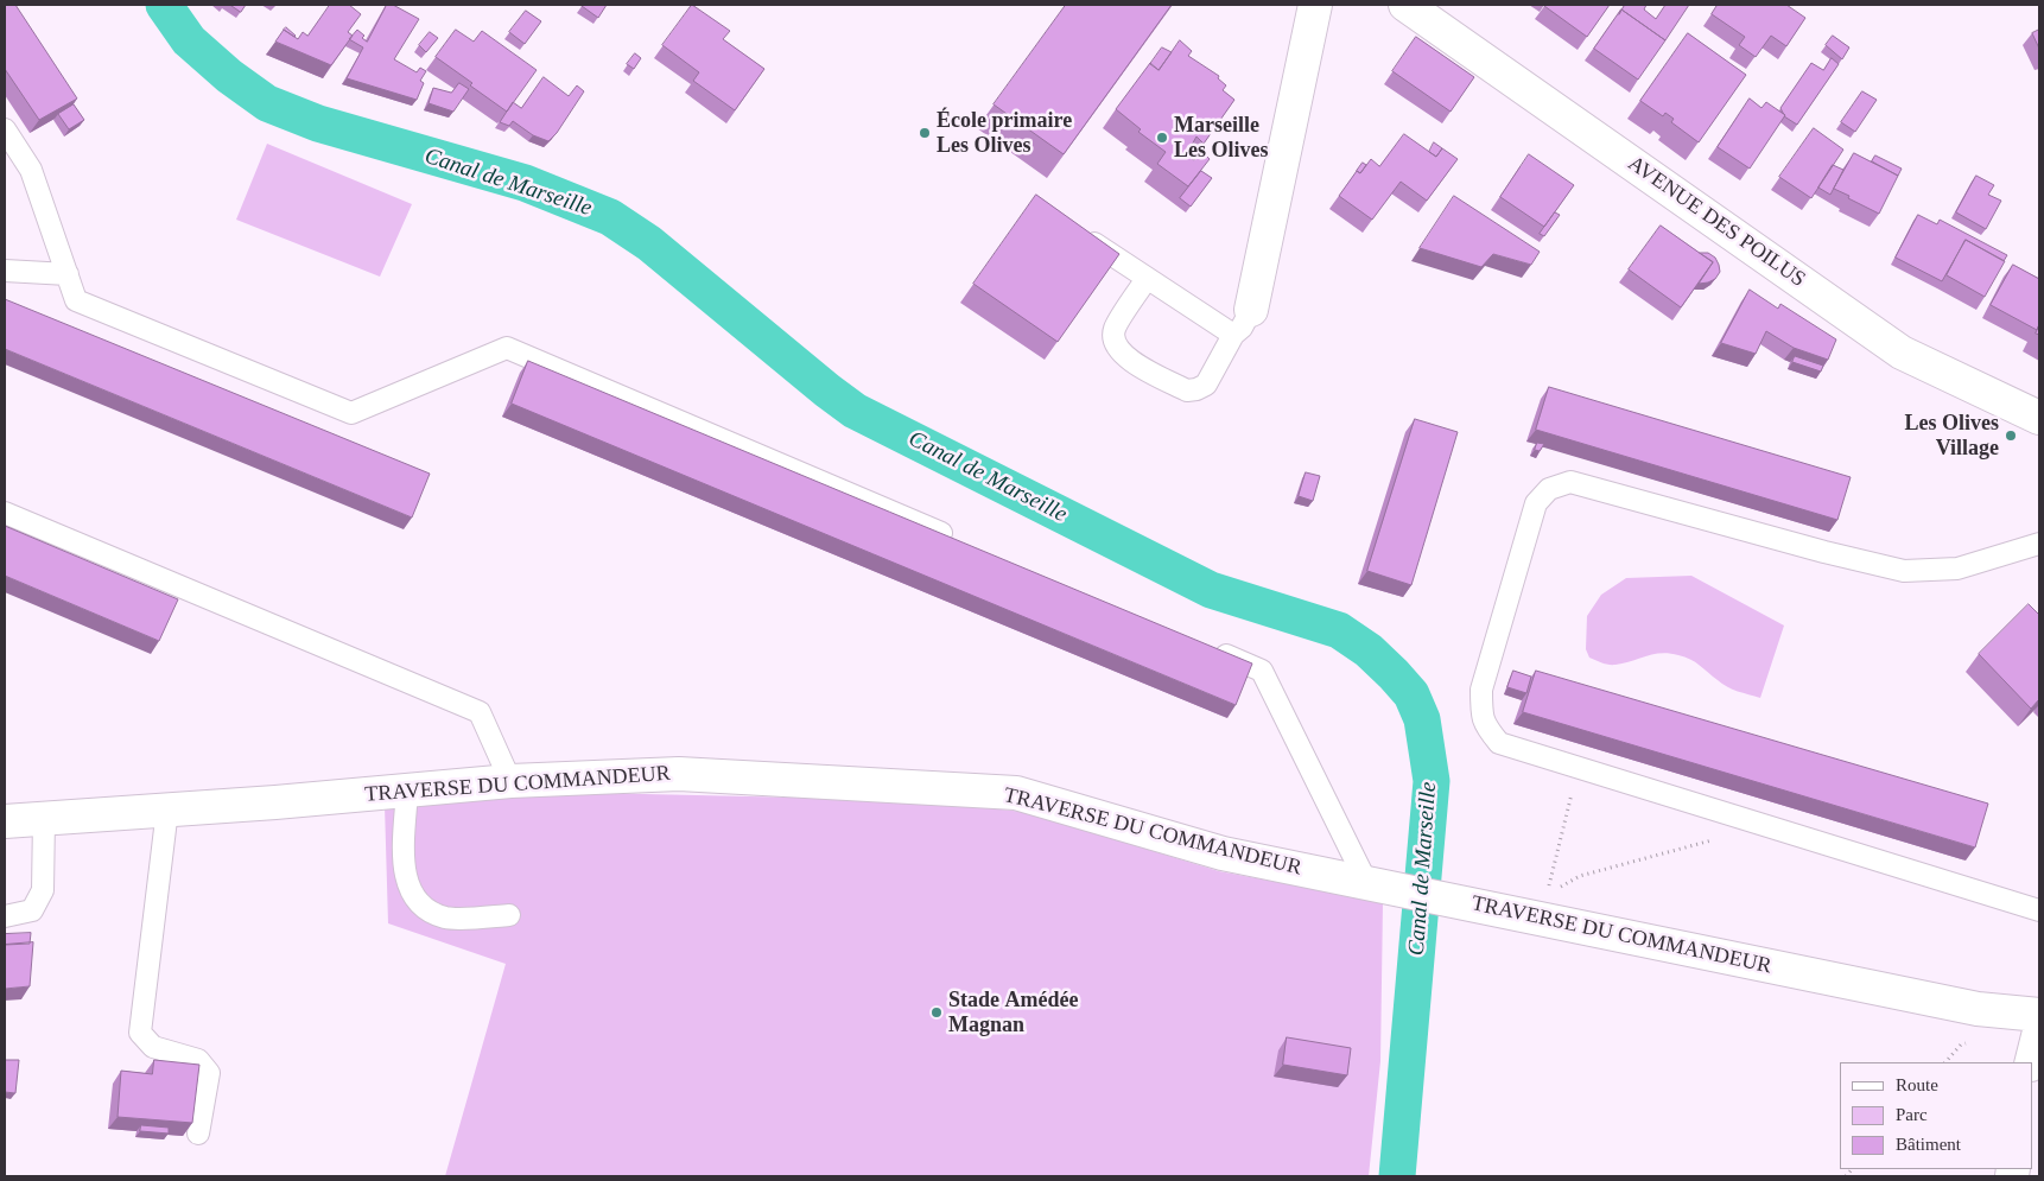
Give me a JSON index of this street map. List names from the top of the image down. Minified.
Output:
{"streets":{"street":["AVENUE DES POILUS","TRAVERSE DU COMMANDEUR"]},"water":["Canal de Marseille"],"places":["École primaire Les Olives","Marseille Les Olives","Les Olives Village","Stade Amédée Magnan"],"legend":["Route","Parc","Bâtiment"]}
